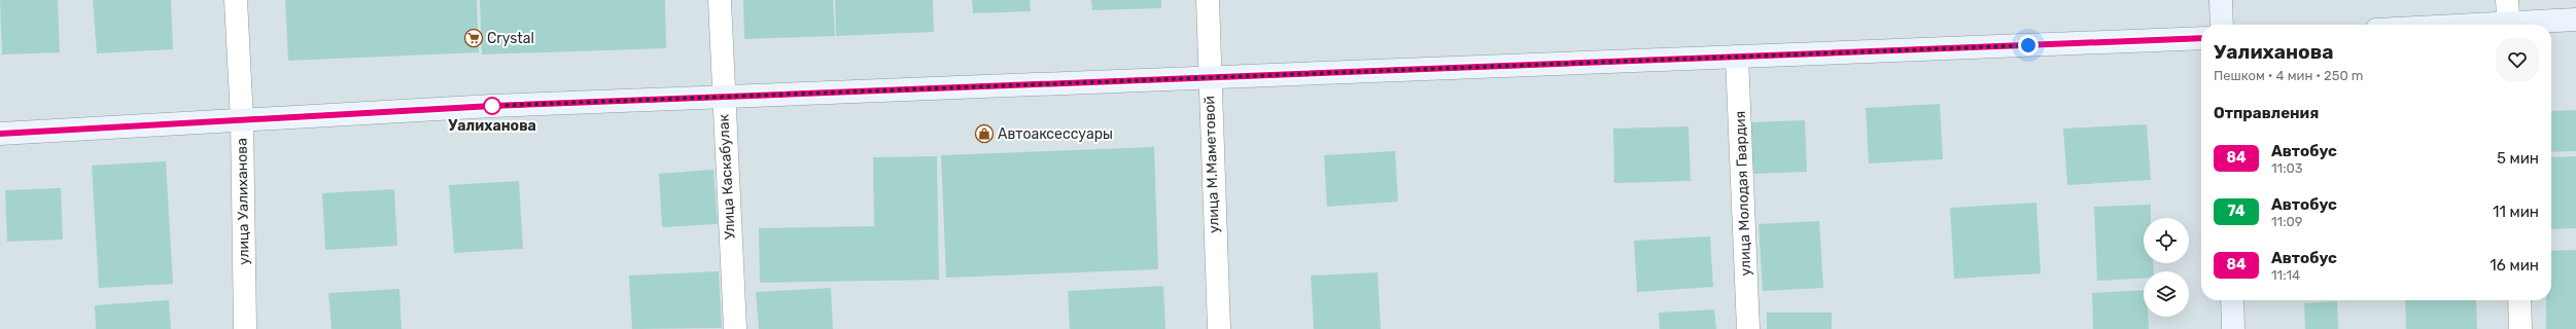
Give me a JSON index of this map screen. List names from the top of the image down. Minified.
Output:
{"streets":{"street":["улица М.Маметовой","Улица Каскабулак","улица Молодая Гвардия","улица Уалиханова"]},"places":{"supermarket":["Crystal"],"other":["Уалиханова"],"shop":["Автоаксессуары"]},"lines":["bus line 84"],"page":{"heading":[["Уалиханова","Пешком · 4 мин · 250 m"],"Отправления"],"list":[{"mark":"84","name":"Автобус","note":"11:03","value":"5 мин"},{"mark":"74","name":"Автобус","note":"11:09","value":"11 мин"},{"mark":"84","name":"Автобус","note":"11:14","value":"16 мин"}]}}
